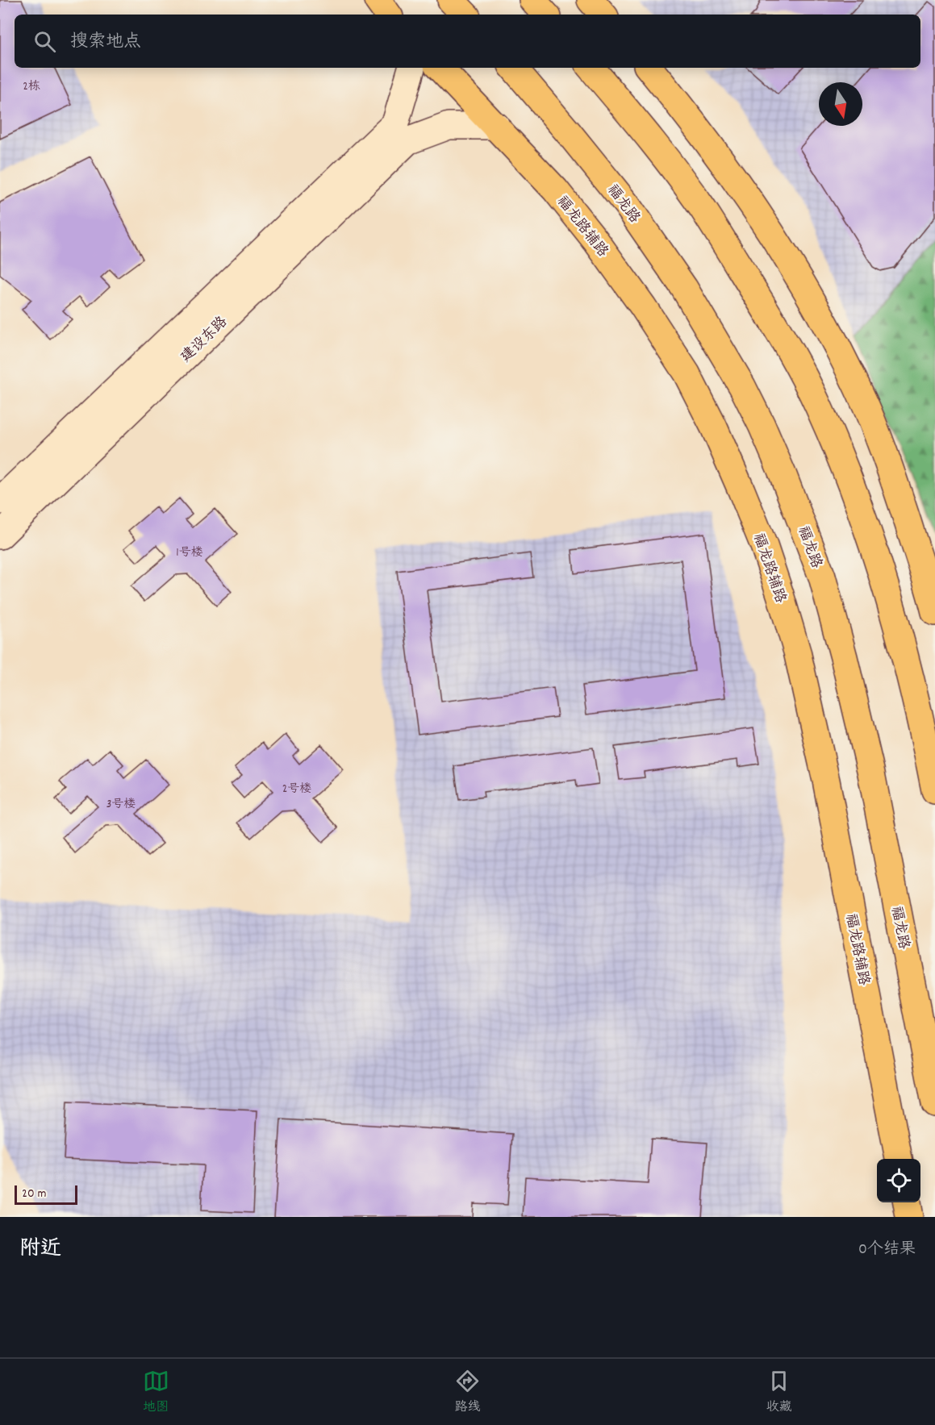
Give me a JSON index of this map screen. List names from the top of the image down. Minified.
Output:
{"streets":{"main road":["福龙路","福龙路辅路","建设东路"]},"house_numbers":["2栋","1号楼","2号楼","3号楼"],"scale_bar":"20 m","north":"bottom","page":{"search":"搜索地点","scale":"20 m","heading":["附近","0个结果"],"nav":["地图","路线","收藏"]}}
